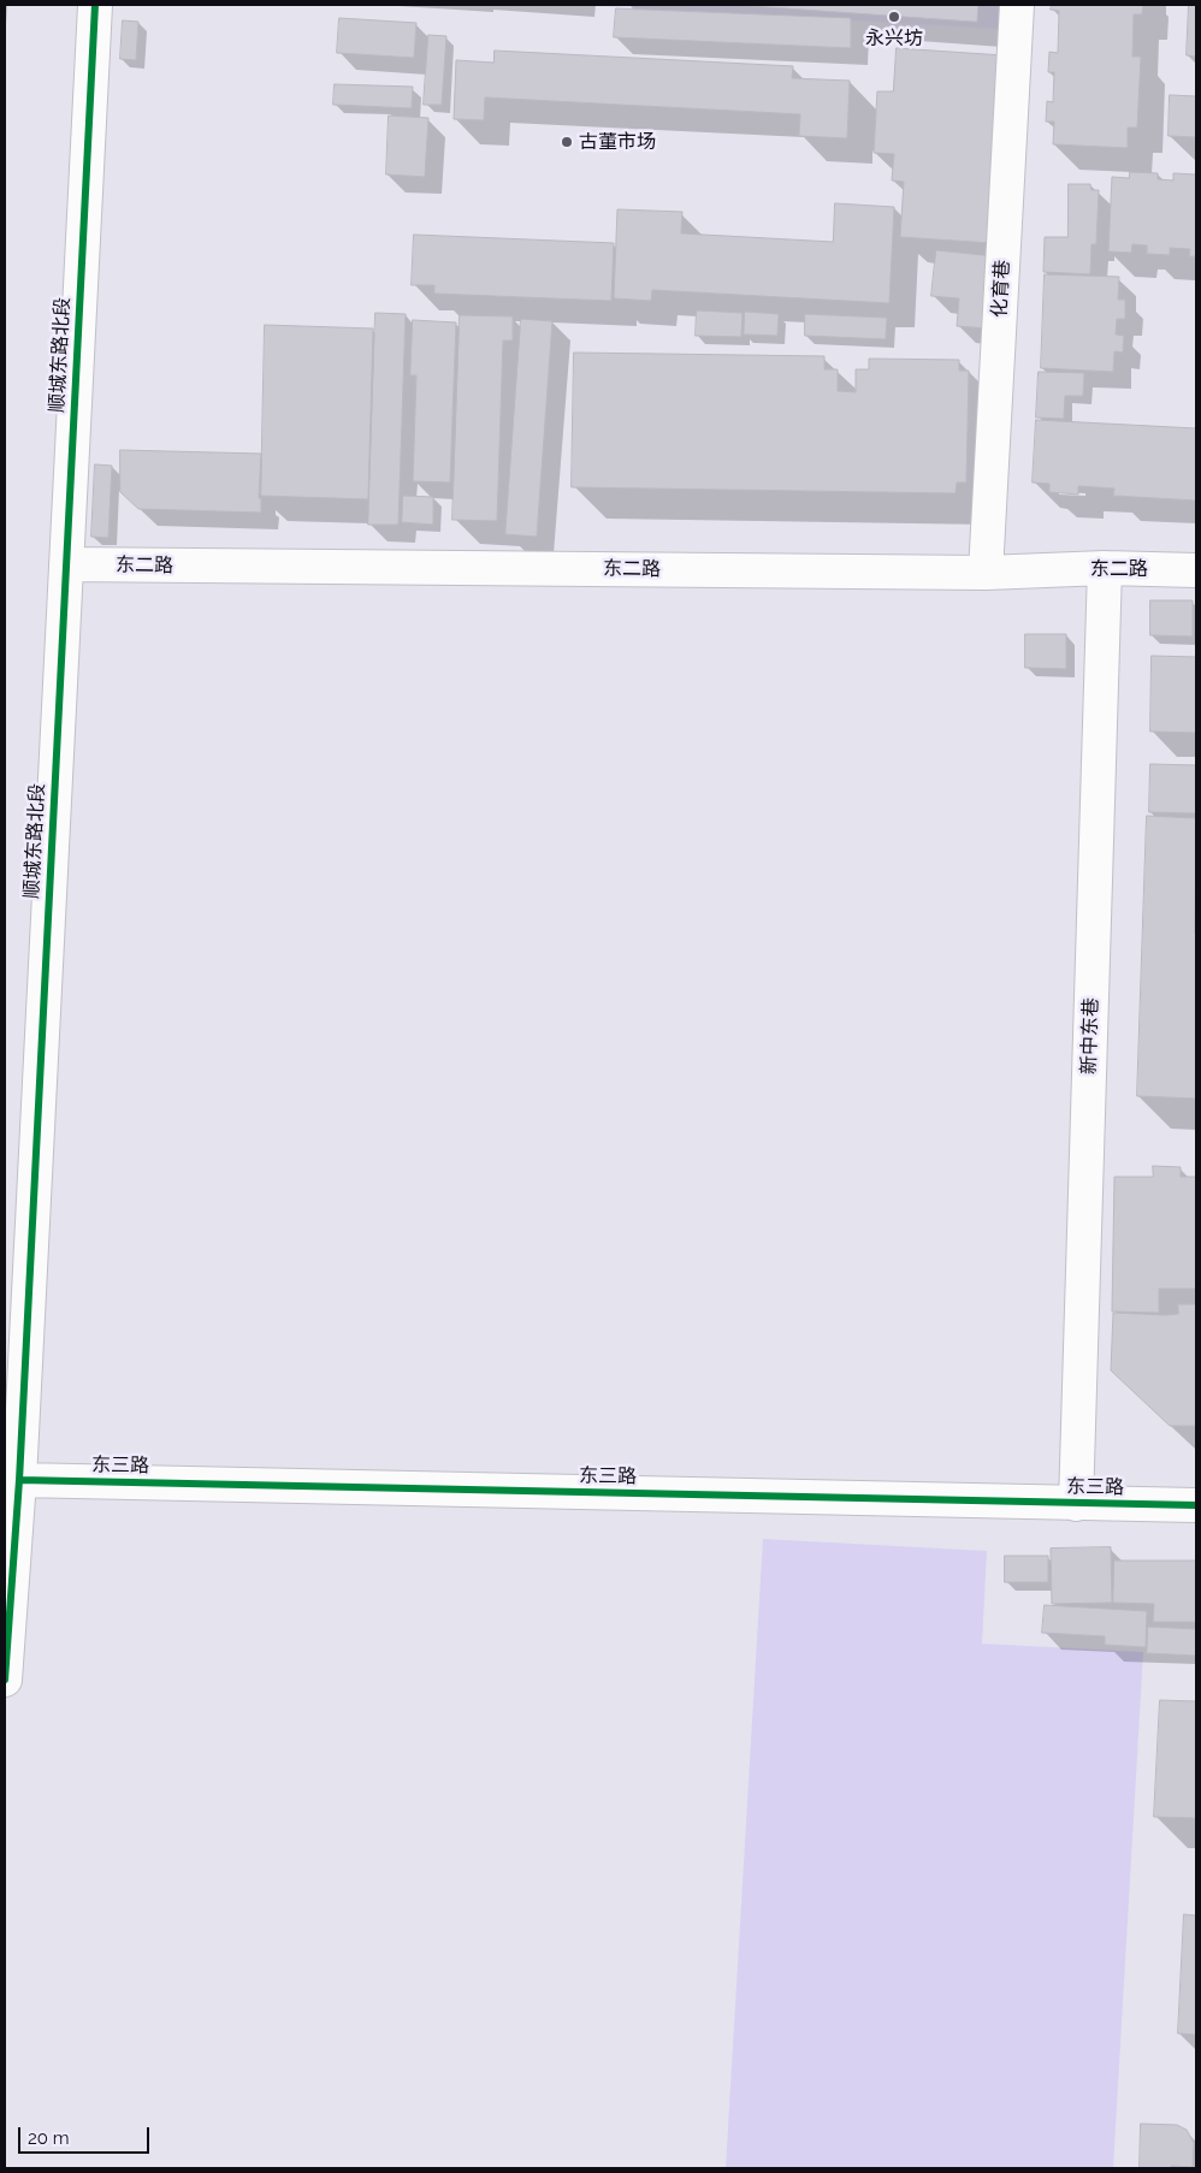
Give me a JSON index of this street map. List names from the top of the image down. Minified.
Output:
{"streets":{"street":["化育巷","顺城东路北段","东二路","新中东巷","东三路"]},"crossings":[["化育巷","东二路"],["顺城东路北段","东二路"],["顺城东路北段","东三路"],["东二路","新中东巷"],["新中东巷","东三路"]],"places":["永兴坊","古董市场"],"scale_bar":"20 m"}
